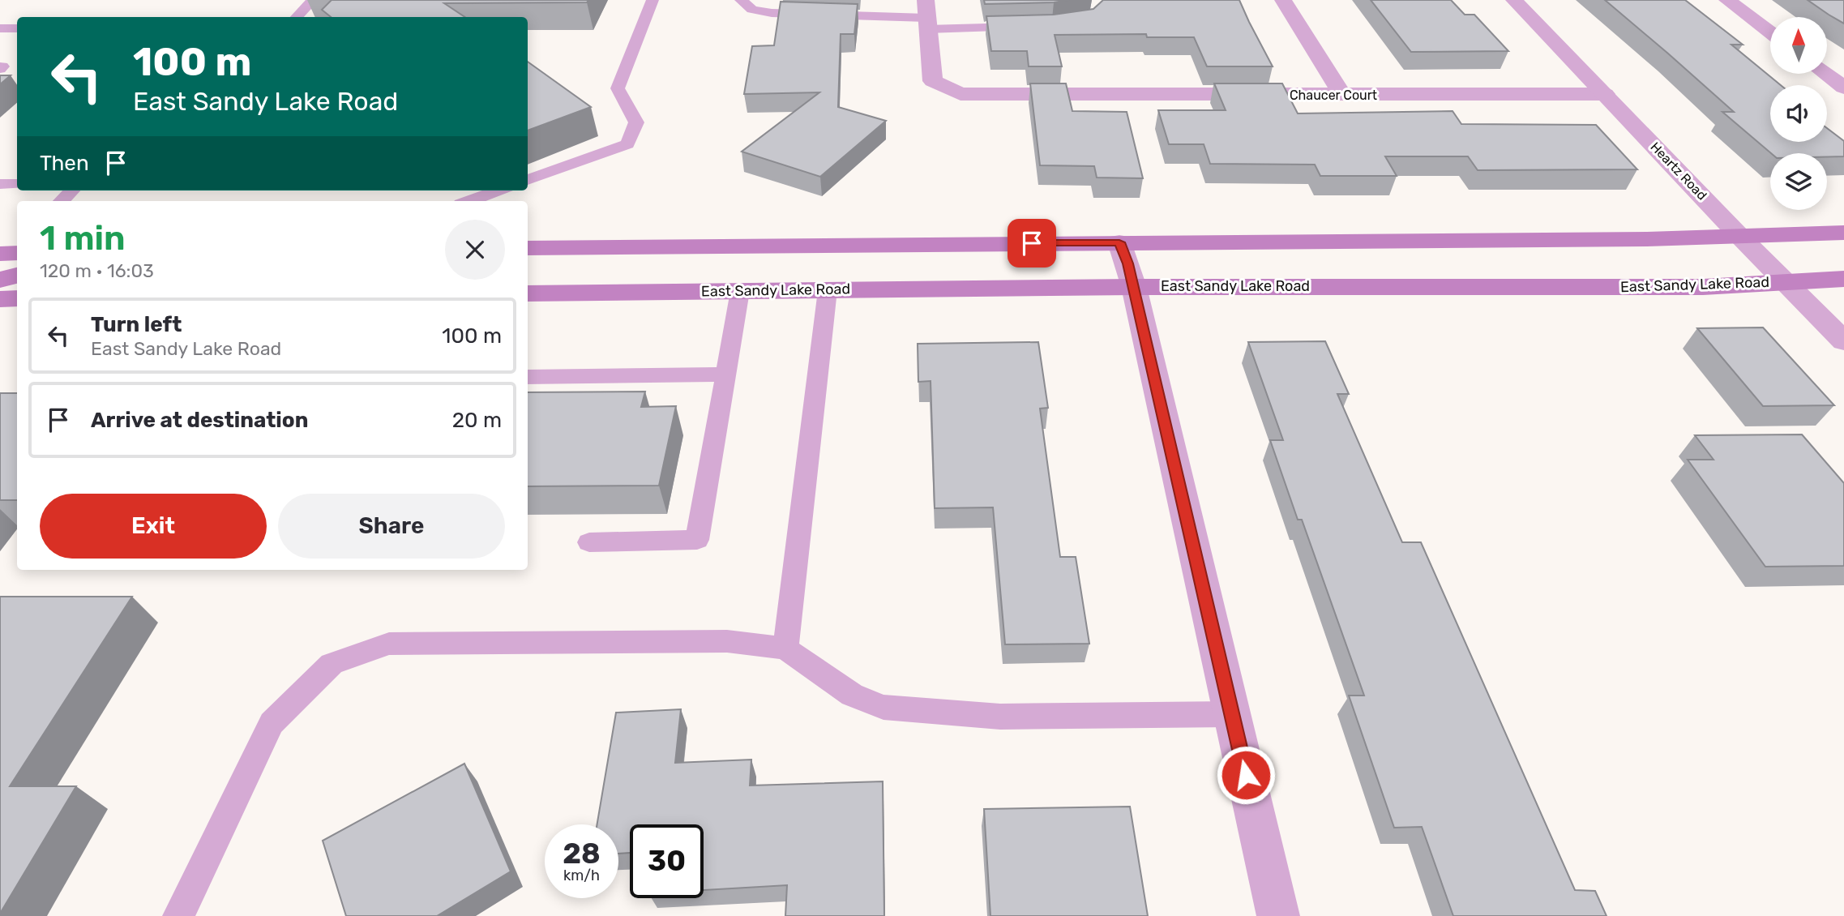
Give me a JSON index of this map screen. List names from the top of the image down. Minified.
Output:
{"streets":{"main road":["East Sandy Lake Road"],"street":["Chaucer Court","Heartz Road"]},"crossings":[["Chaucer Court","Heartz Road"],["Heartz Road","East Sandy Lake Road"]],"north":"top","page":{"turn":["100 m","East Sandy Lake Road"],"then":"Then","heading":["1 min","120 m · 16:03"],"list":[{"name":"Turn left","note":"East Sandy Lake Road","value":"100 m"},{"name":"Arrive at destination","value":"20 m"}],"buttons":["Exit","Share"],"speed":"28 km/h","limit":"30"}}
